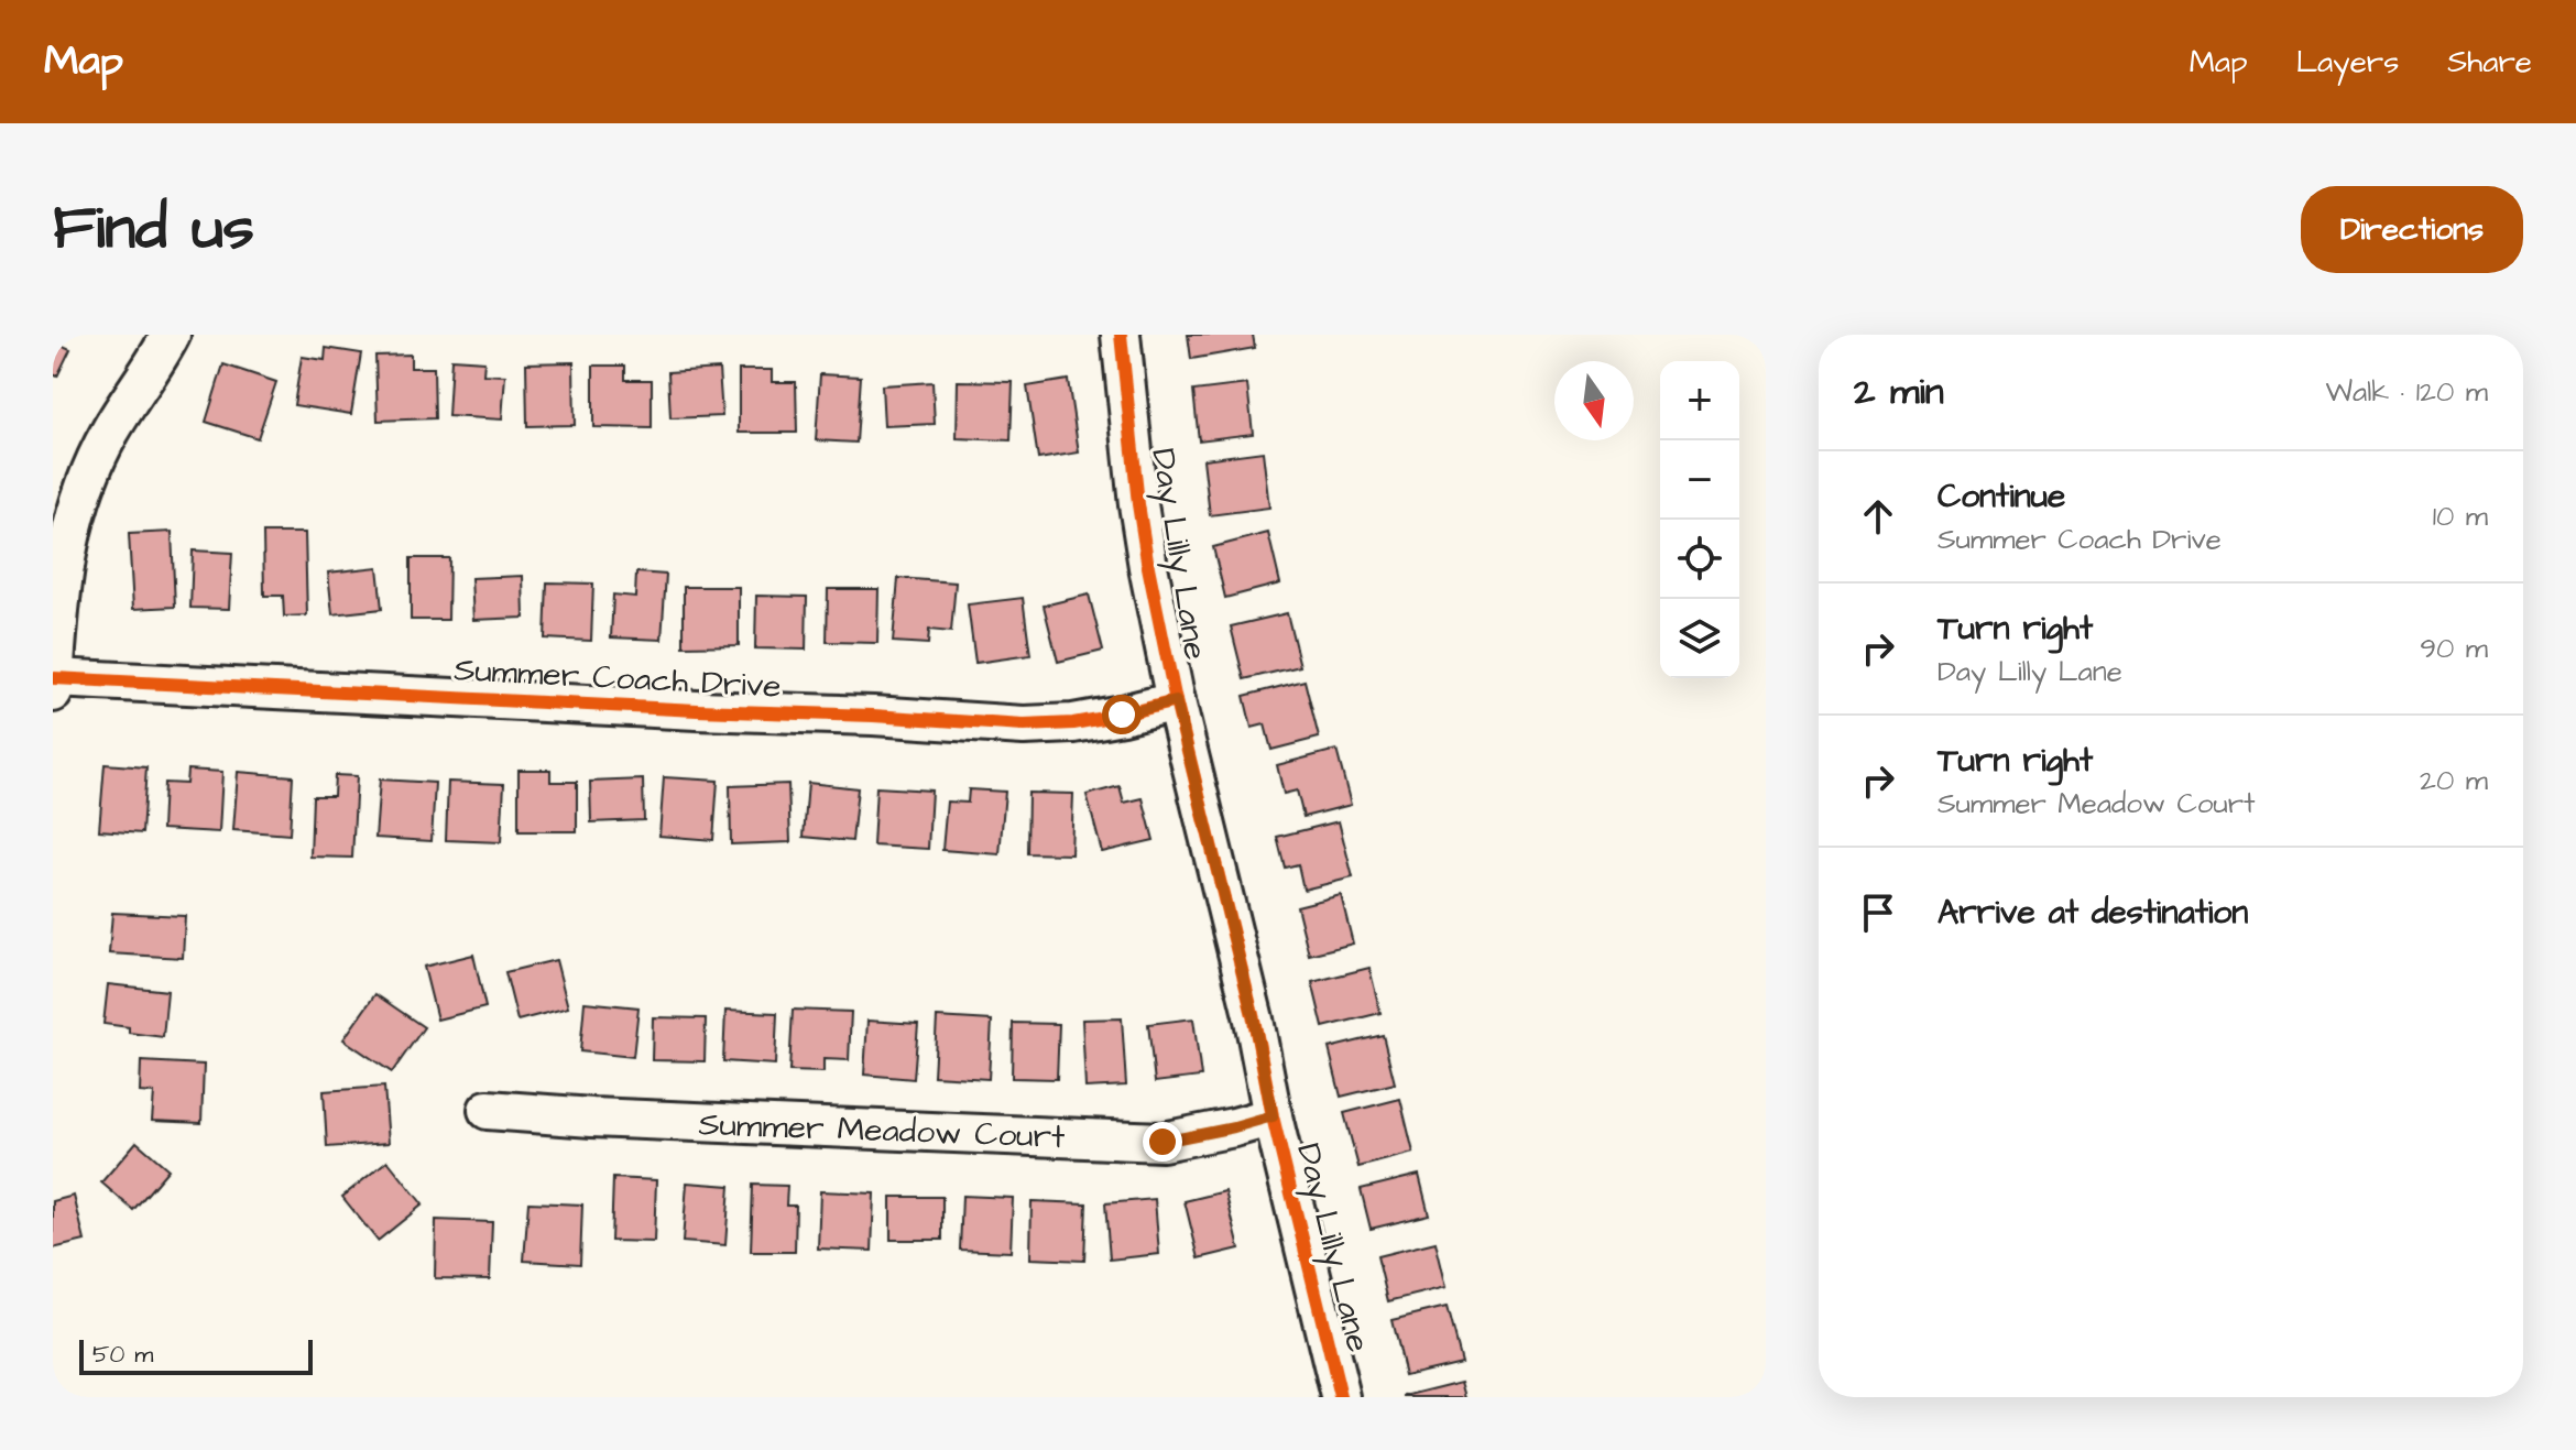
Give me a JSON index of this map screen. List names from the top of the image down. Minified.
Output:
{"streets":{"street":["Day Lilly Lane","Summer Coach Drive","Summer Meadow Court"]},"crossings":[["Day Lilly Lane","Summer Coach Drive"],["Day Lilly Lane","Summer Meadow Court"]],"scale_bar":"50 m","north":"bottom","page":{"header":"Map","nav":["Map","Layers","Share"],"title":"Find us","buttons":"Directions","heading":["2 min","Walk · 120 m"],"map_buttons":["+","−"],"list":[["Continue","Summer Coach Drive","10 m"],["Turn right","Day Lilly Lane","90 m"],["Turn right","Summer Meadow Court","20 m"],"Arrive at destination"],"scale":"50 m"}}
